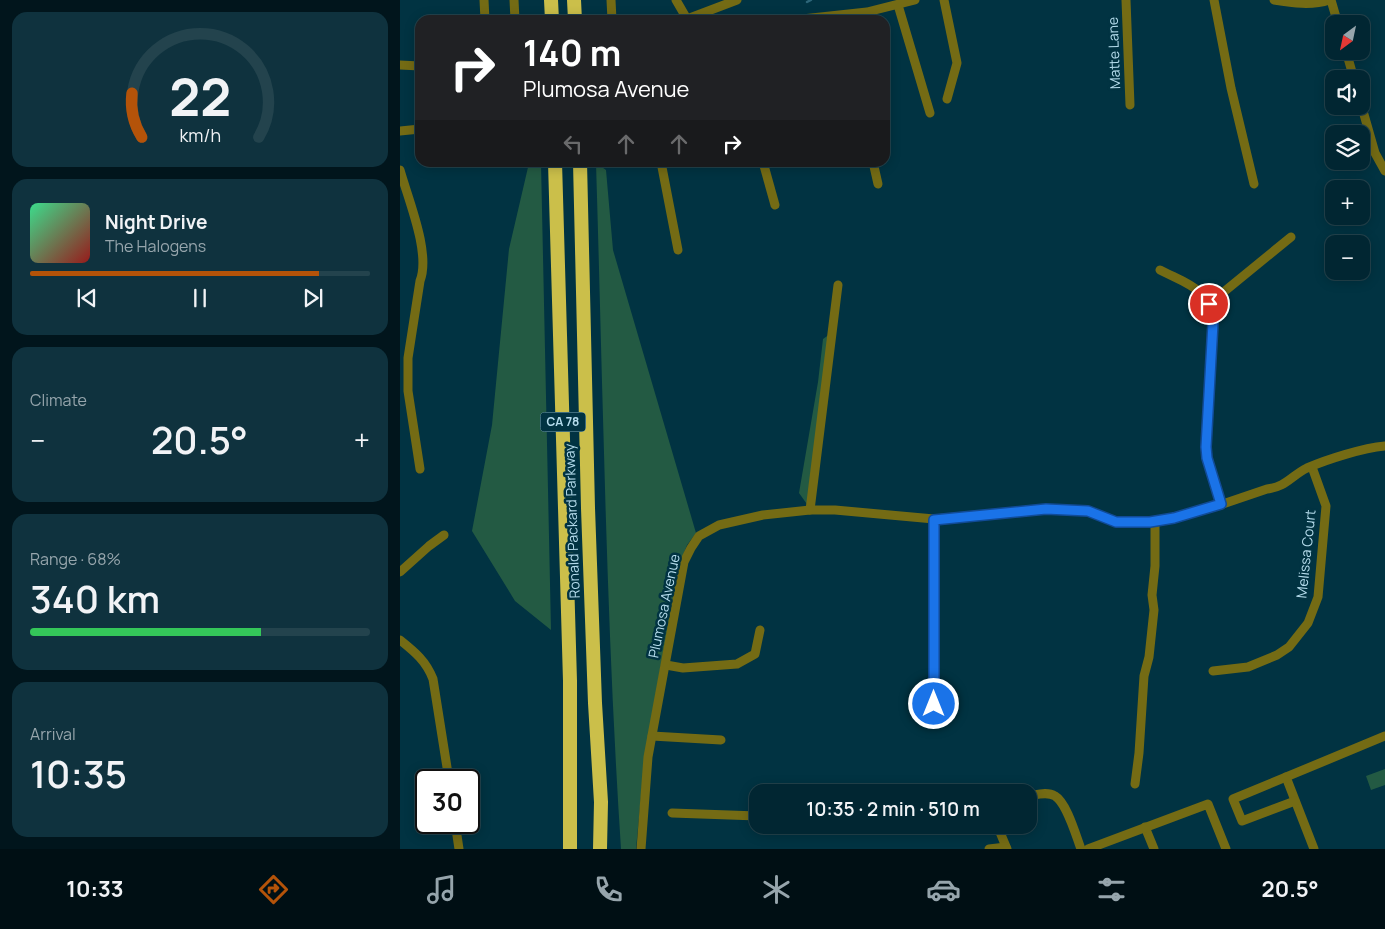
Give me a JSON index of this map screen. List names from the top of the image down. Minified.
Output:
{"streets":{"highway":["CA 78","Ronald Packard Parkway"],"street":["Matte Lane","Melissa Court","Plumosa Avenue"]},"crossings":[["Melissa Court","Plumosa Avenue"]],"north":"bottom left","page":{"map_buttons":["+","−"],"turn":["140 m","Plumosa Avenue"],"song":["Night Drive","The Halogens"],"tile":["Climate",["Range · 68%","340 km"],["Arrival","10:35"]],"heat":["−","20.5°","+"],"limit":"30","trip":"10:35 · 2 min · 510 m","tabs":["10:33","20.5°"],"gauge":["22","km/h"]}}
